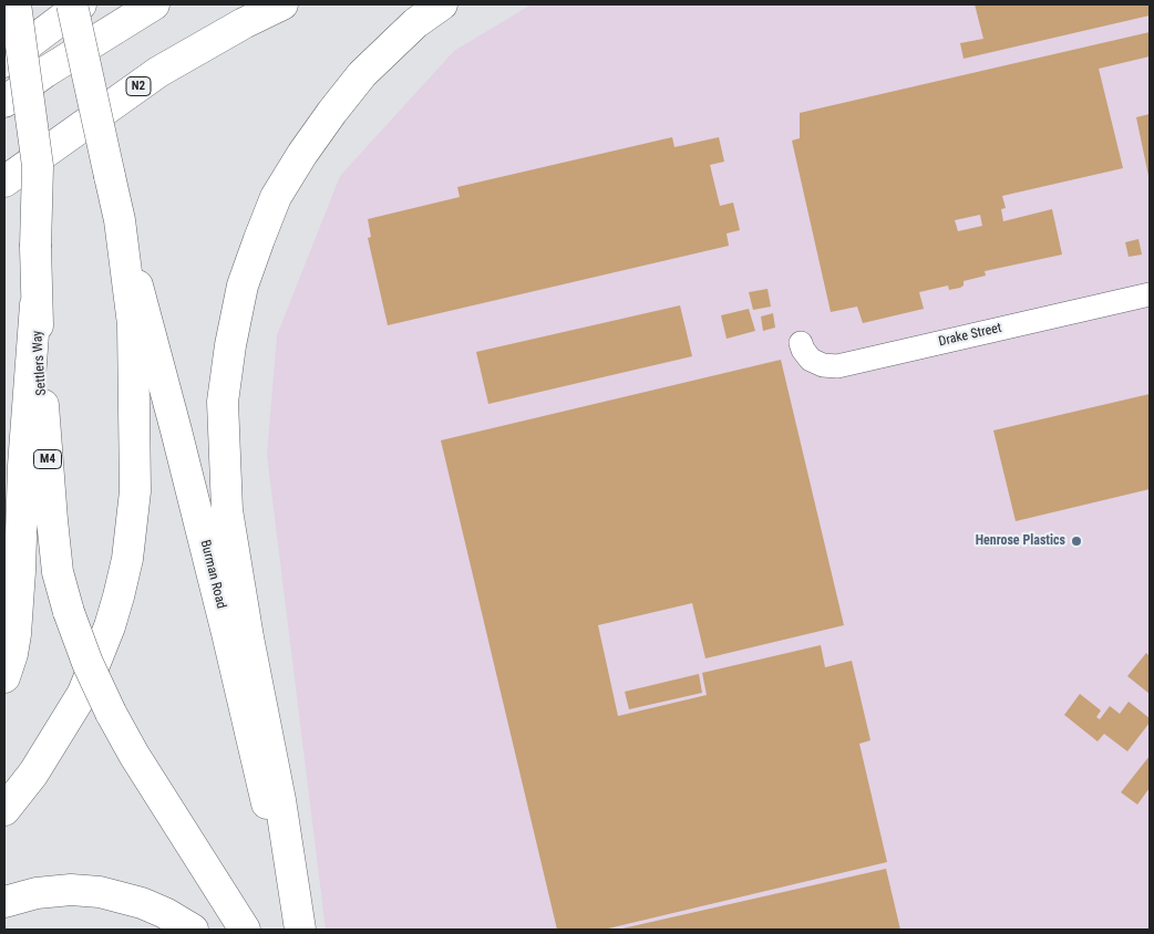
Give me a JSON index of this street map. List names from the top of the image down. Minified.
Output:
{"streets":{"main road":["N2","Settlers Way","M4","Burman Road"],"lane":["Drake Street"]},"places":["Henrose Plastics"]}
